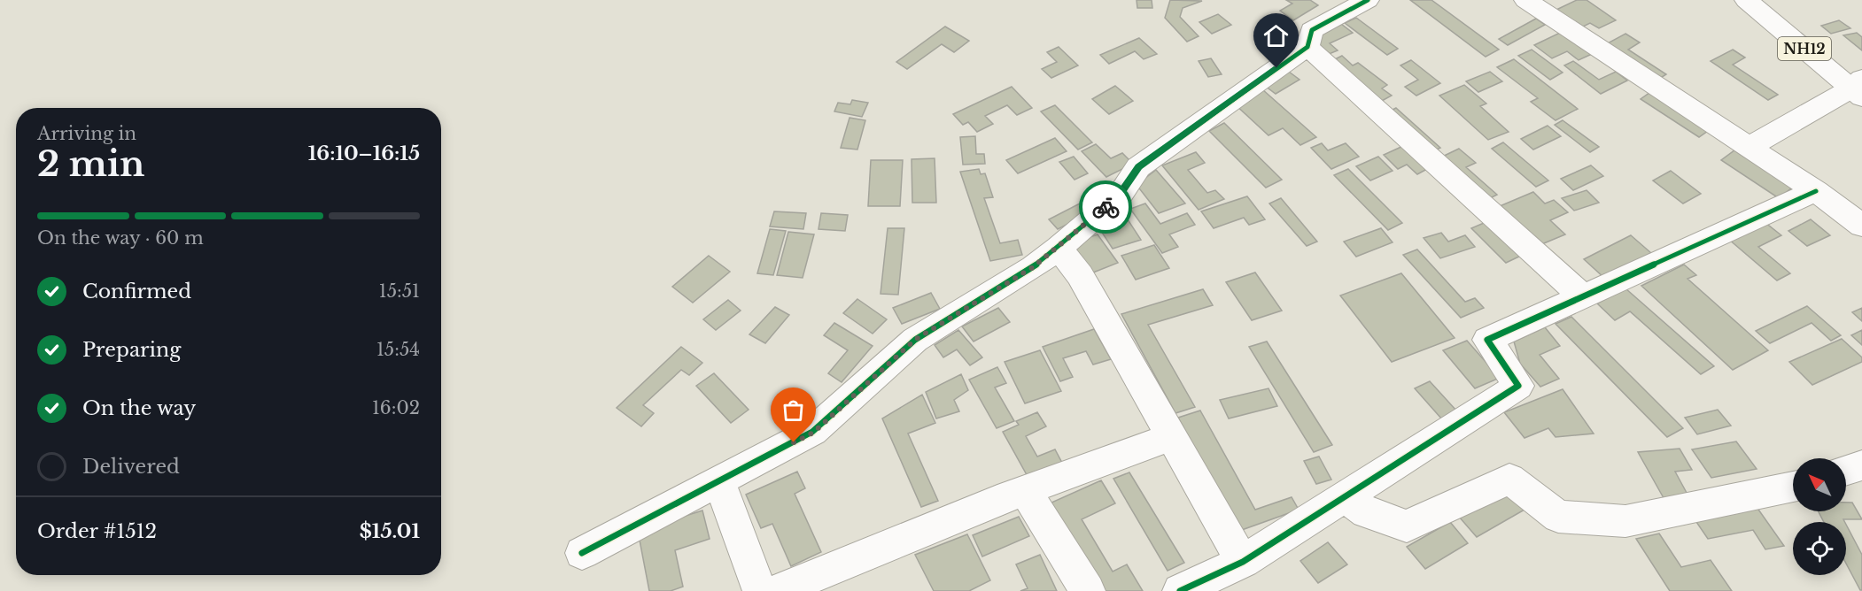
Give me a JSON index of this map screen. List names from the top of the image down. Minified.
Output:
{"streets":{"main road":["NH12"]},"north":"top left","page":{"heading":["2 min","Arriving in","16:10–16:15"],"panel":["Order #1512","$15.01"],"bar":"On the way · 60 m","list":[["Confirmed","15:51"],["Preparing","15:54"],["On the way","16:02"],"Delivered"]}}
